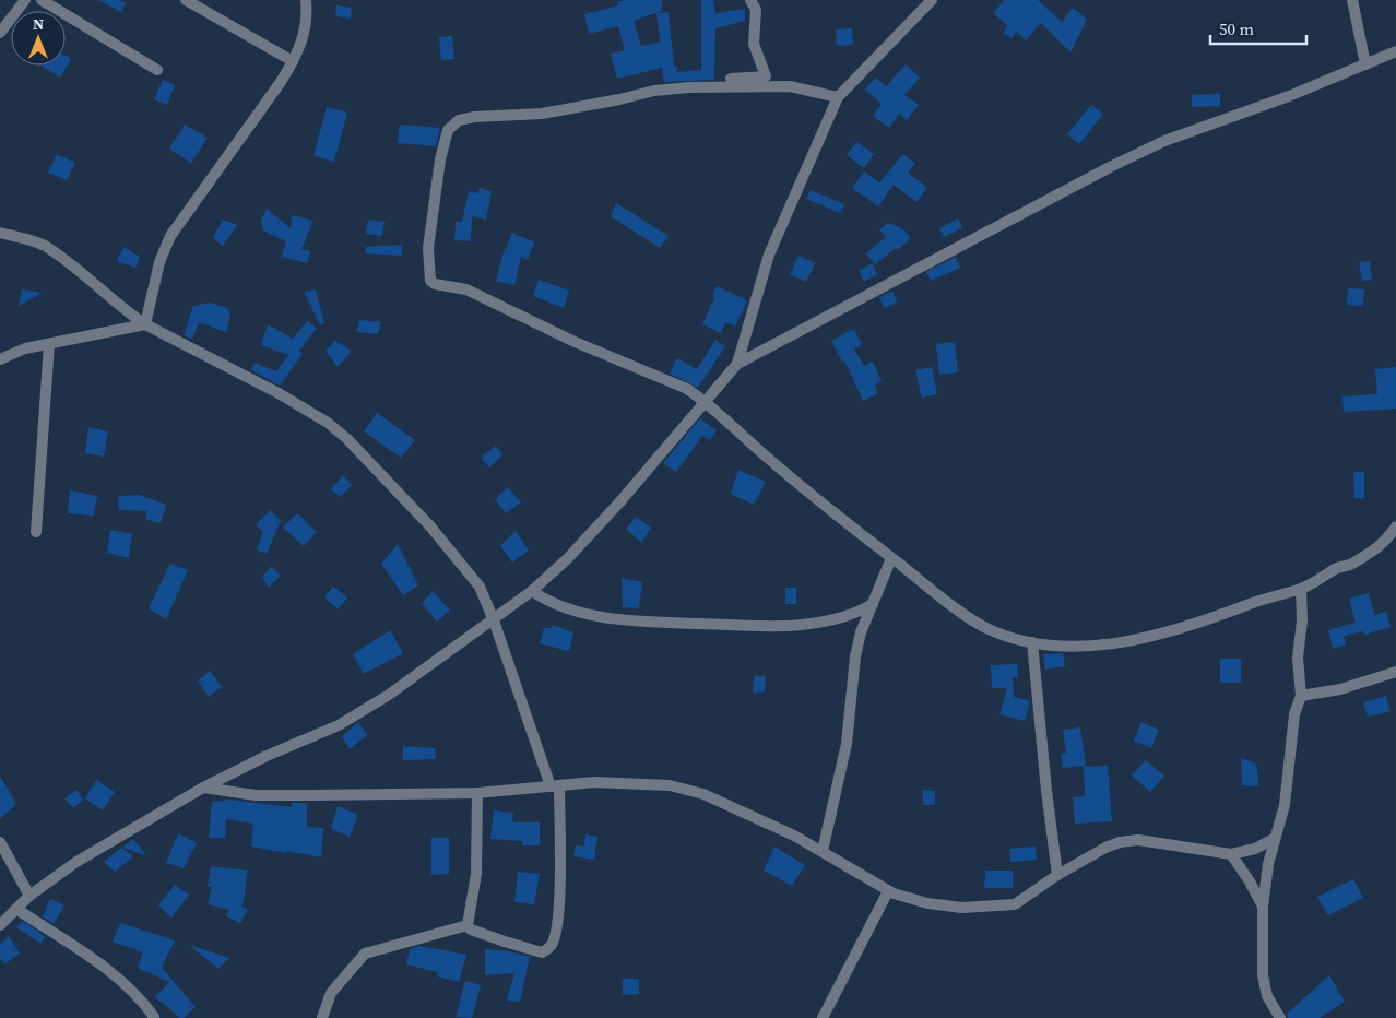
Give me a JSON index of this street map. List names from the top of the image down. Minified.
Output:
{"scale_bar":"50 m","north":"top"}
